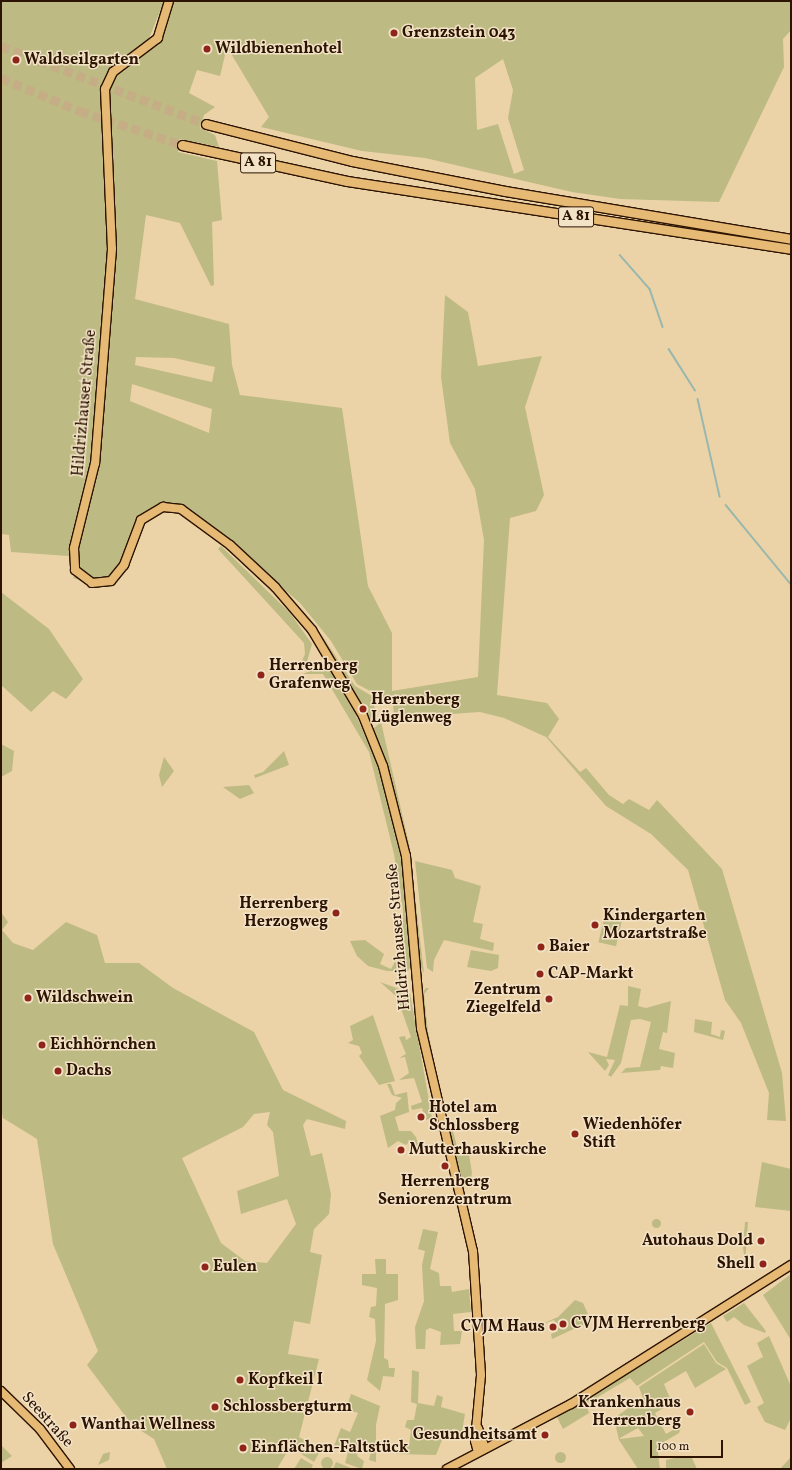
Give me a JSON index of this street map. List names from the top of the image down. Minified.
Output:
{"streets":{"highway":["A 81"],"main road":["Hildrizhauser Straße","Seestraße"]},"places":["Grenzstein 043","Wildbienenhotel","Waldseilgarten","Herrenberg Grafenweg","Herrenberg Lüglenweg","Herrenberg Herzogweg","Kindergarten Mozartstraße","Baier","CAP-Markt","Wildschwein","Zentrum Ziegelfeld","Eichhörnchen","Dachs","Hotel am Schlossberg","Wiedenhöfer Stift","Mutterhauskirche","Herrenberg Seniorenzentrum","Autohaus Dold","Shell","Eulen","CVJM Herrenberg","CVJM Haus","Kopfkeil I","Schlossbergturm","Krankenhaus Herrenberg","Wanthai Wellness","Gesundheitsamt","Einflächen-Faltstück"],"scale_bar":"100 m"}
